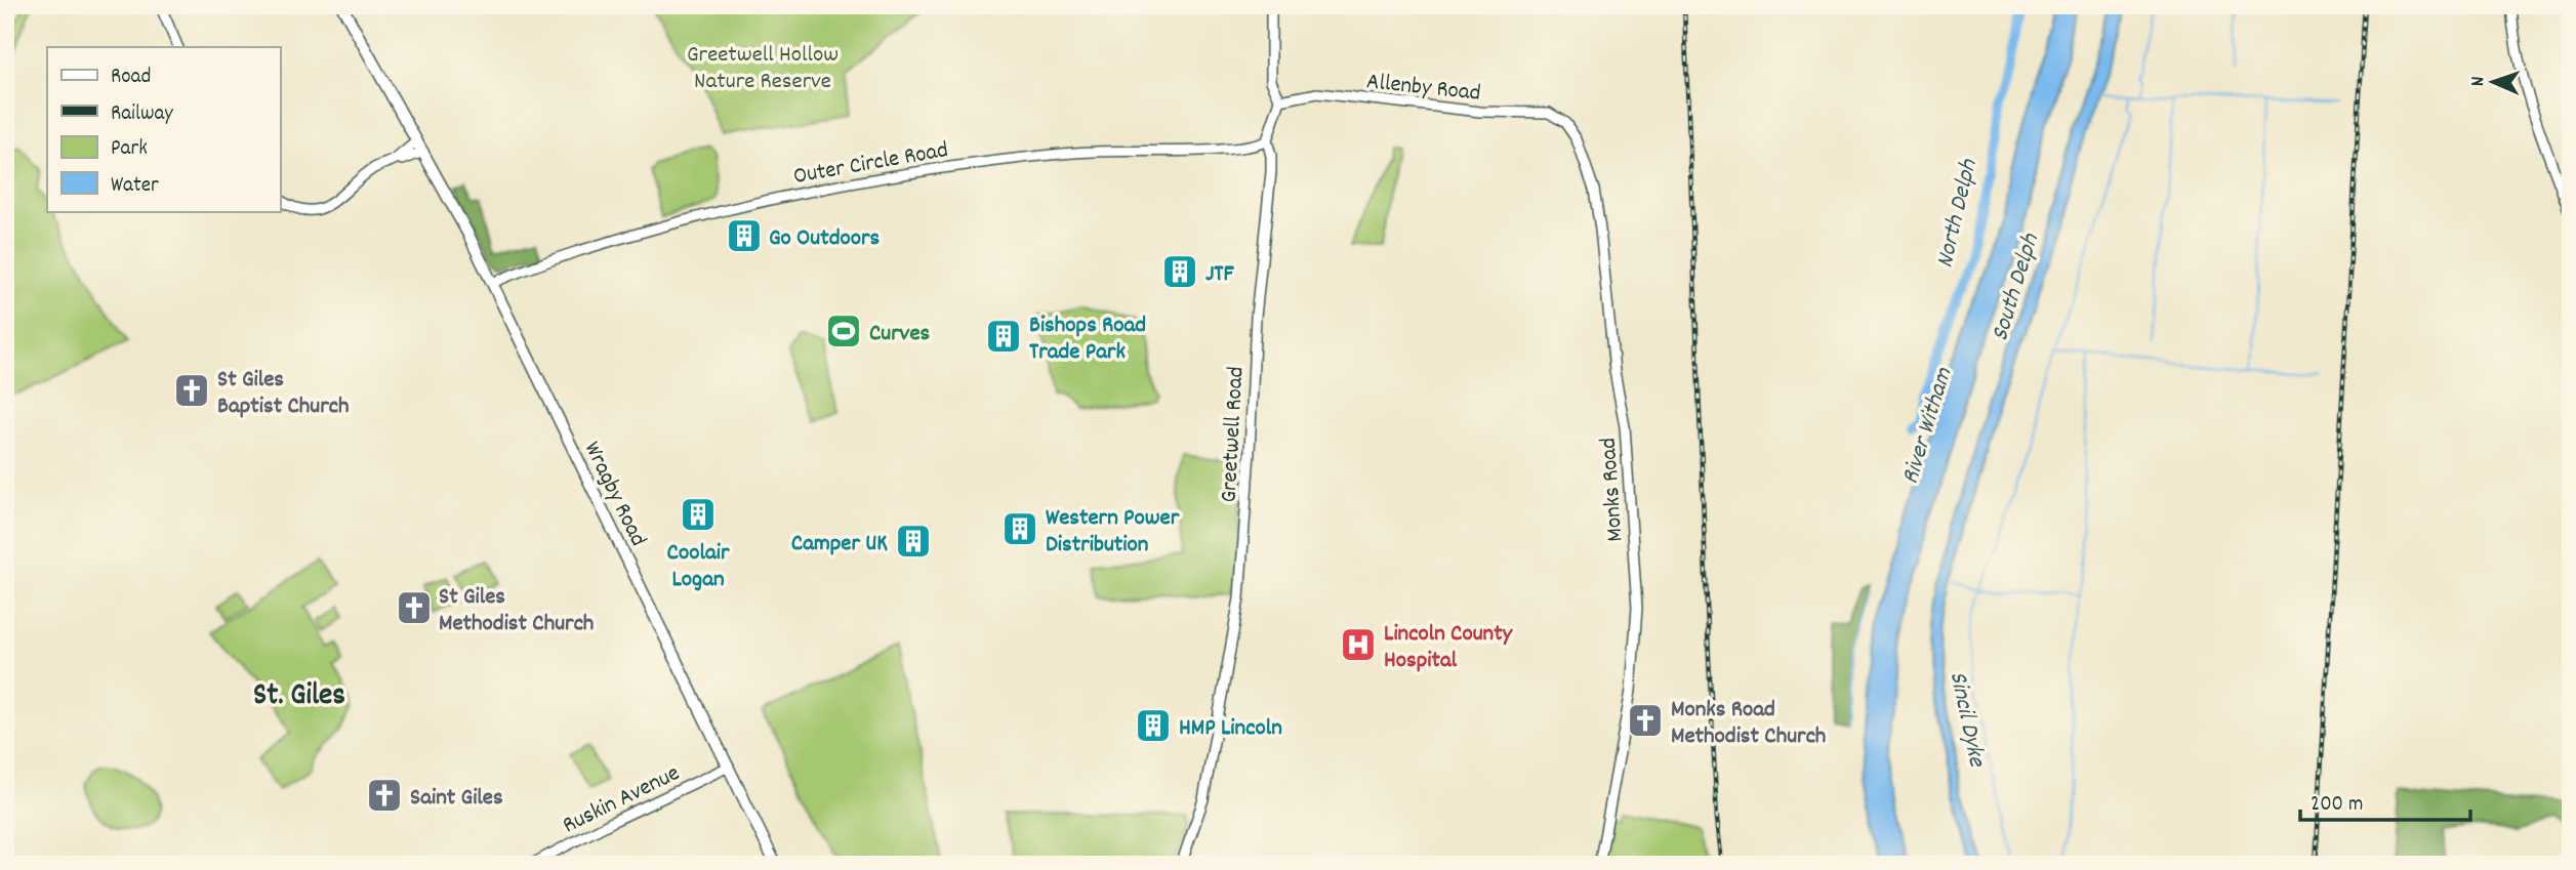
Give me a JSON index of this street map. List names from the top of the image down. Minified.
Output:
{"streets":{"main road":["Allenby Road","Outer Circle Road","Greetwell Road","Monks Road","Wragby Road","Ruskin Avenue"]},"crossings":[["Allenby Road","Greetwell Road"],["Allenby Road","Monks Road"],["Outer Circle Road","Greetwell Road"],["Outer Circle Road","Wragby Road"],["Wragby Road","Ruskin Avenue"]],"districts":["St. Giles"],"water":["North Delph","South Delph","River Witham","Sincil Dyke"],"parks":["Greetwell Hollow Nature Reserve"],"places":{"building":["Go Outdoors","JTF","Bishops Road Trade Park","Coolair Logan","Western Power Distribution","Camper UK","HMP Lincoln"],"sports":["Curves"],"church":["St Giles Baptist Church","St Giles Methodist Church","Monks Road Methodist Church","Saint Giles"],"hospital":["Lincoln County Hospital"]},"legend":["Road","Railway","Park","Water"],"scale_bar":"200 m","north":"left"}
